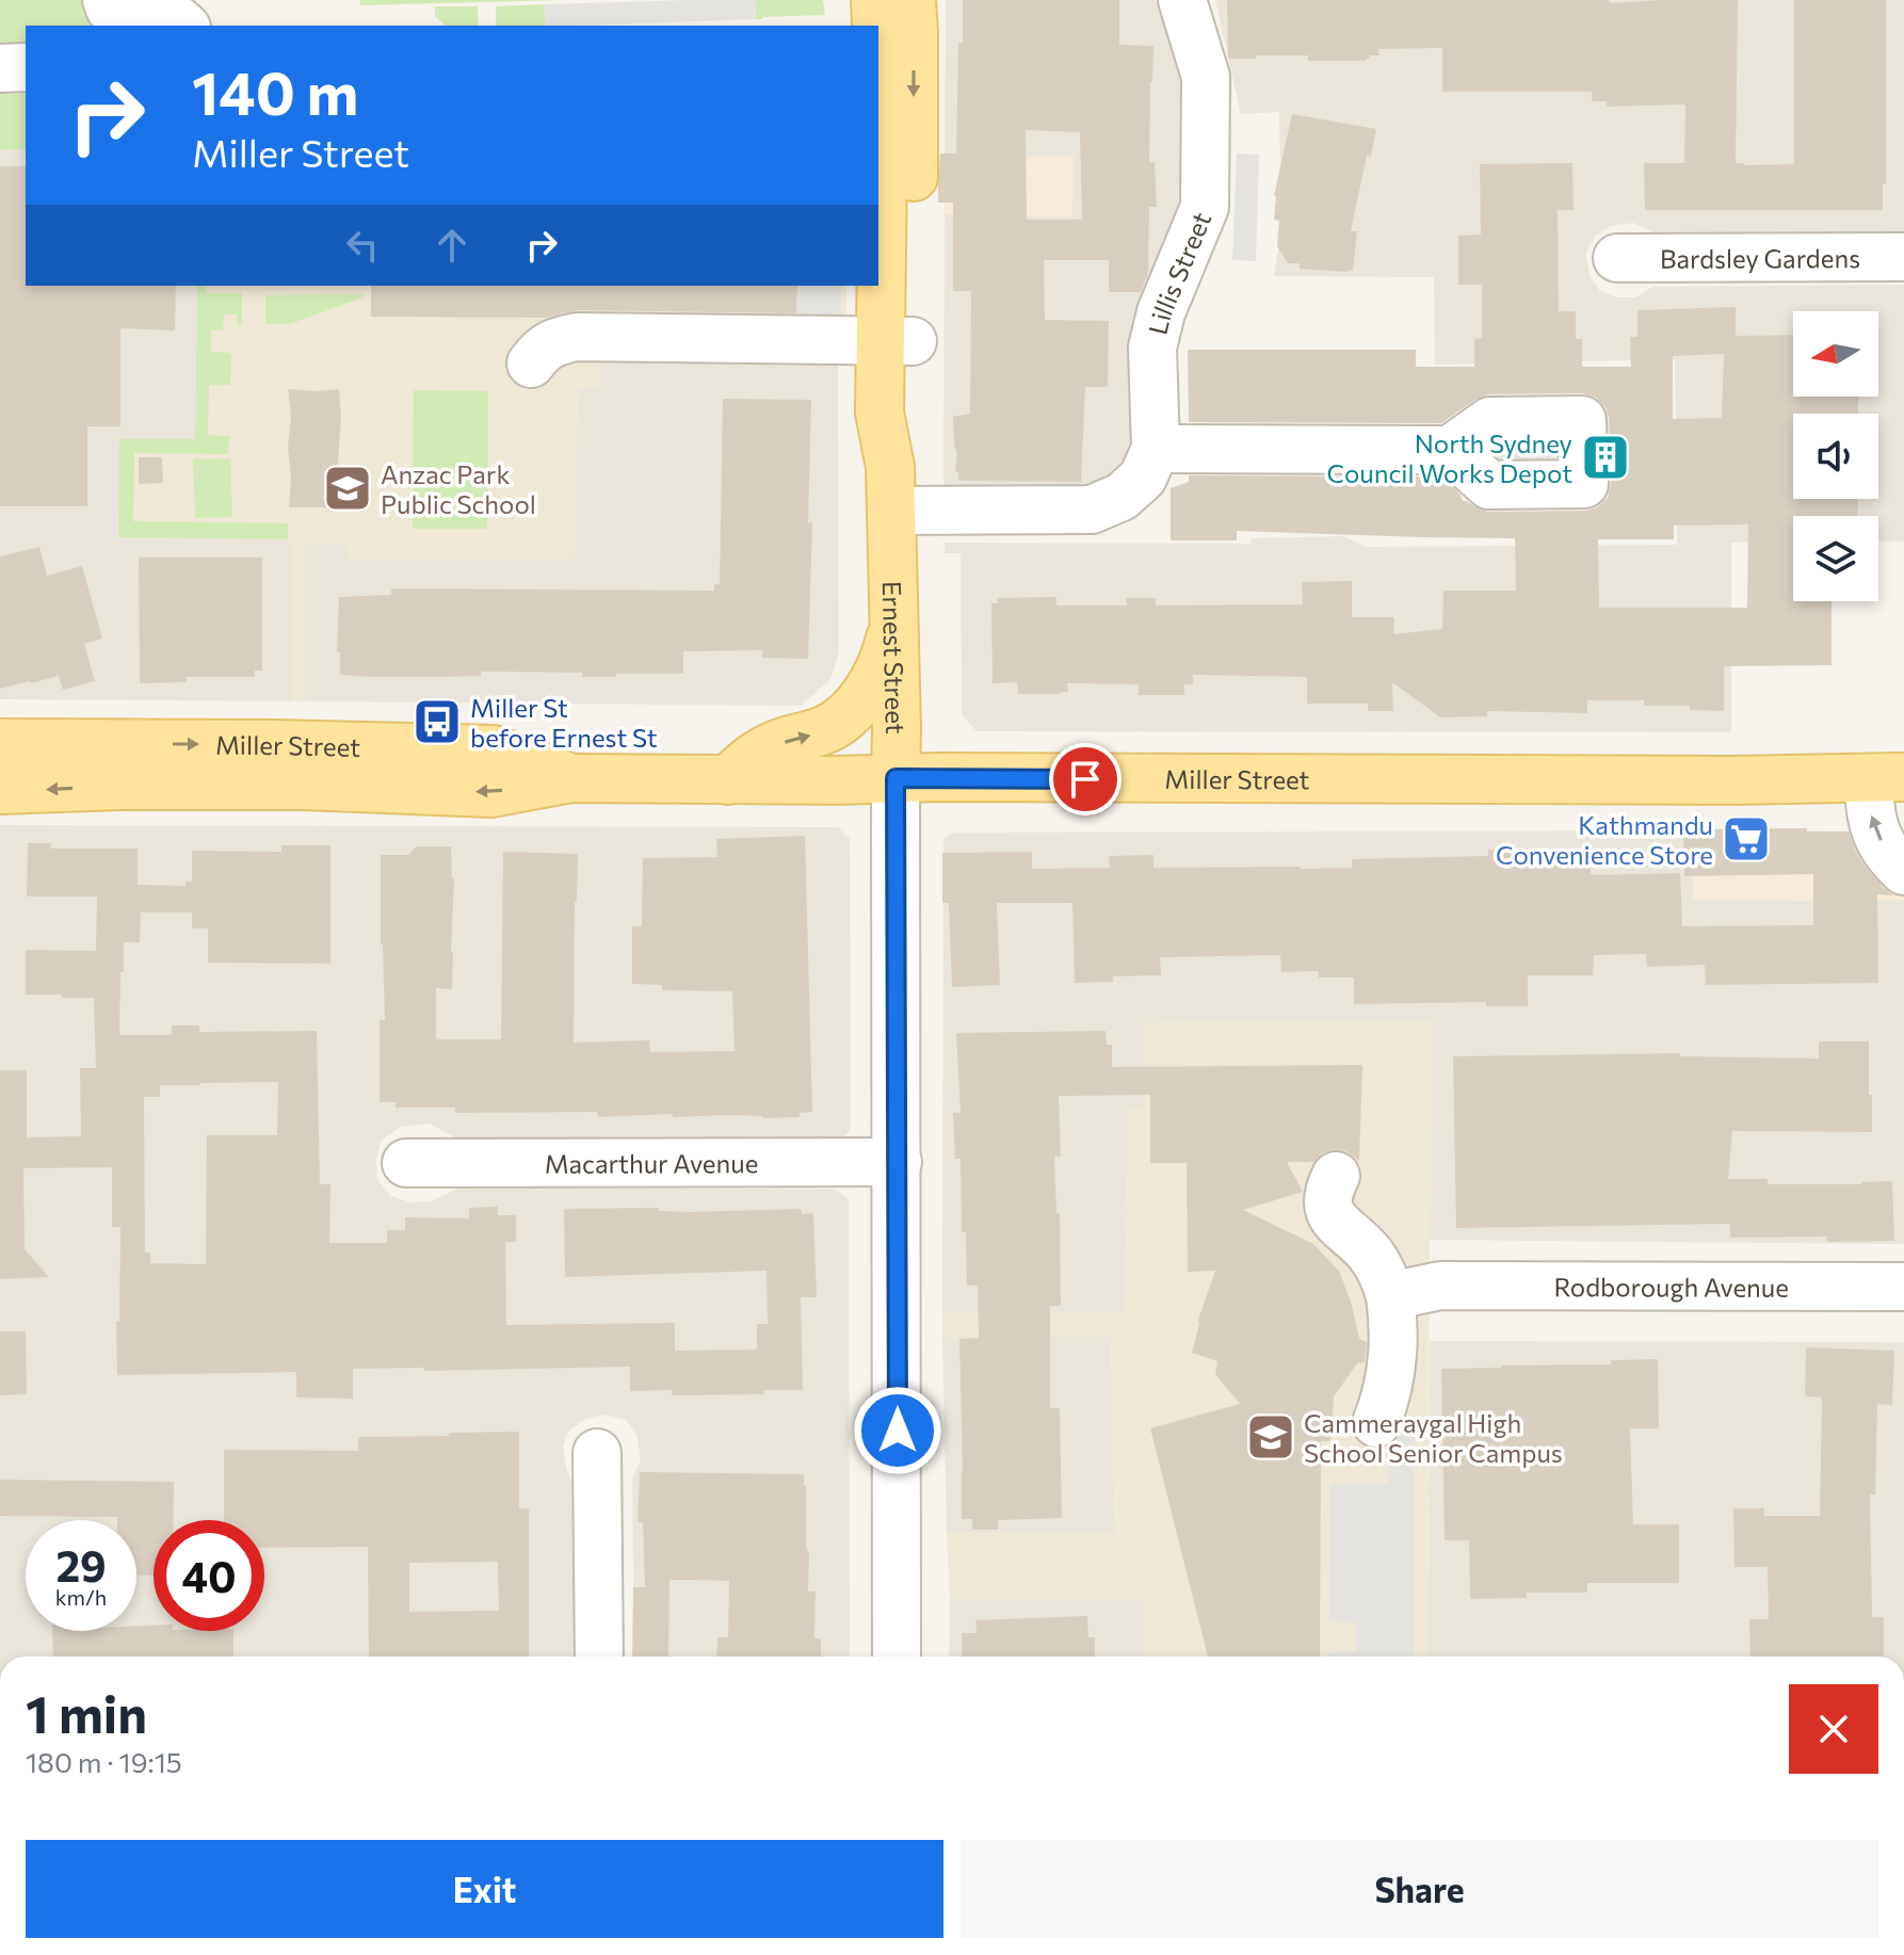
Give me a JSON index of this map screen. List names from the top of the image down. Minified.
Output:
{"streets":{"main road":["Ernest Street","Miller Street"],"street":["Bardsley Gardens","Lillis Street","Macarthur Avenue","Rodborough Avenue"]},"crossings":[["Ernest Street","Miller Street"],["Ernest Street","Macarthur Avenue"]],"places":{"building":["North Sydney Council Works Depot"],"school or university":["Anzac Park Public School","Cammeraygal High School Senior Campus"],"bus stop":["Miller St before Ernest St"],"supermarket":["Kathmandu Convenience Store"]},"north":"left","page":{"turn":["140 m","Miller Street"],"speed":"29 km/h","limit":"40","heading":["1 min","180 m · 19:15"],"buttons":["Exit","Share"]}}
